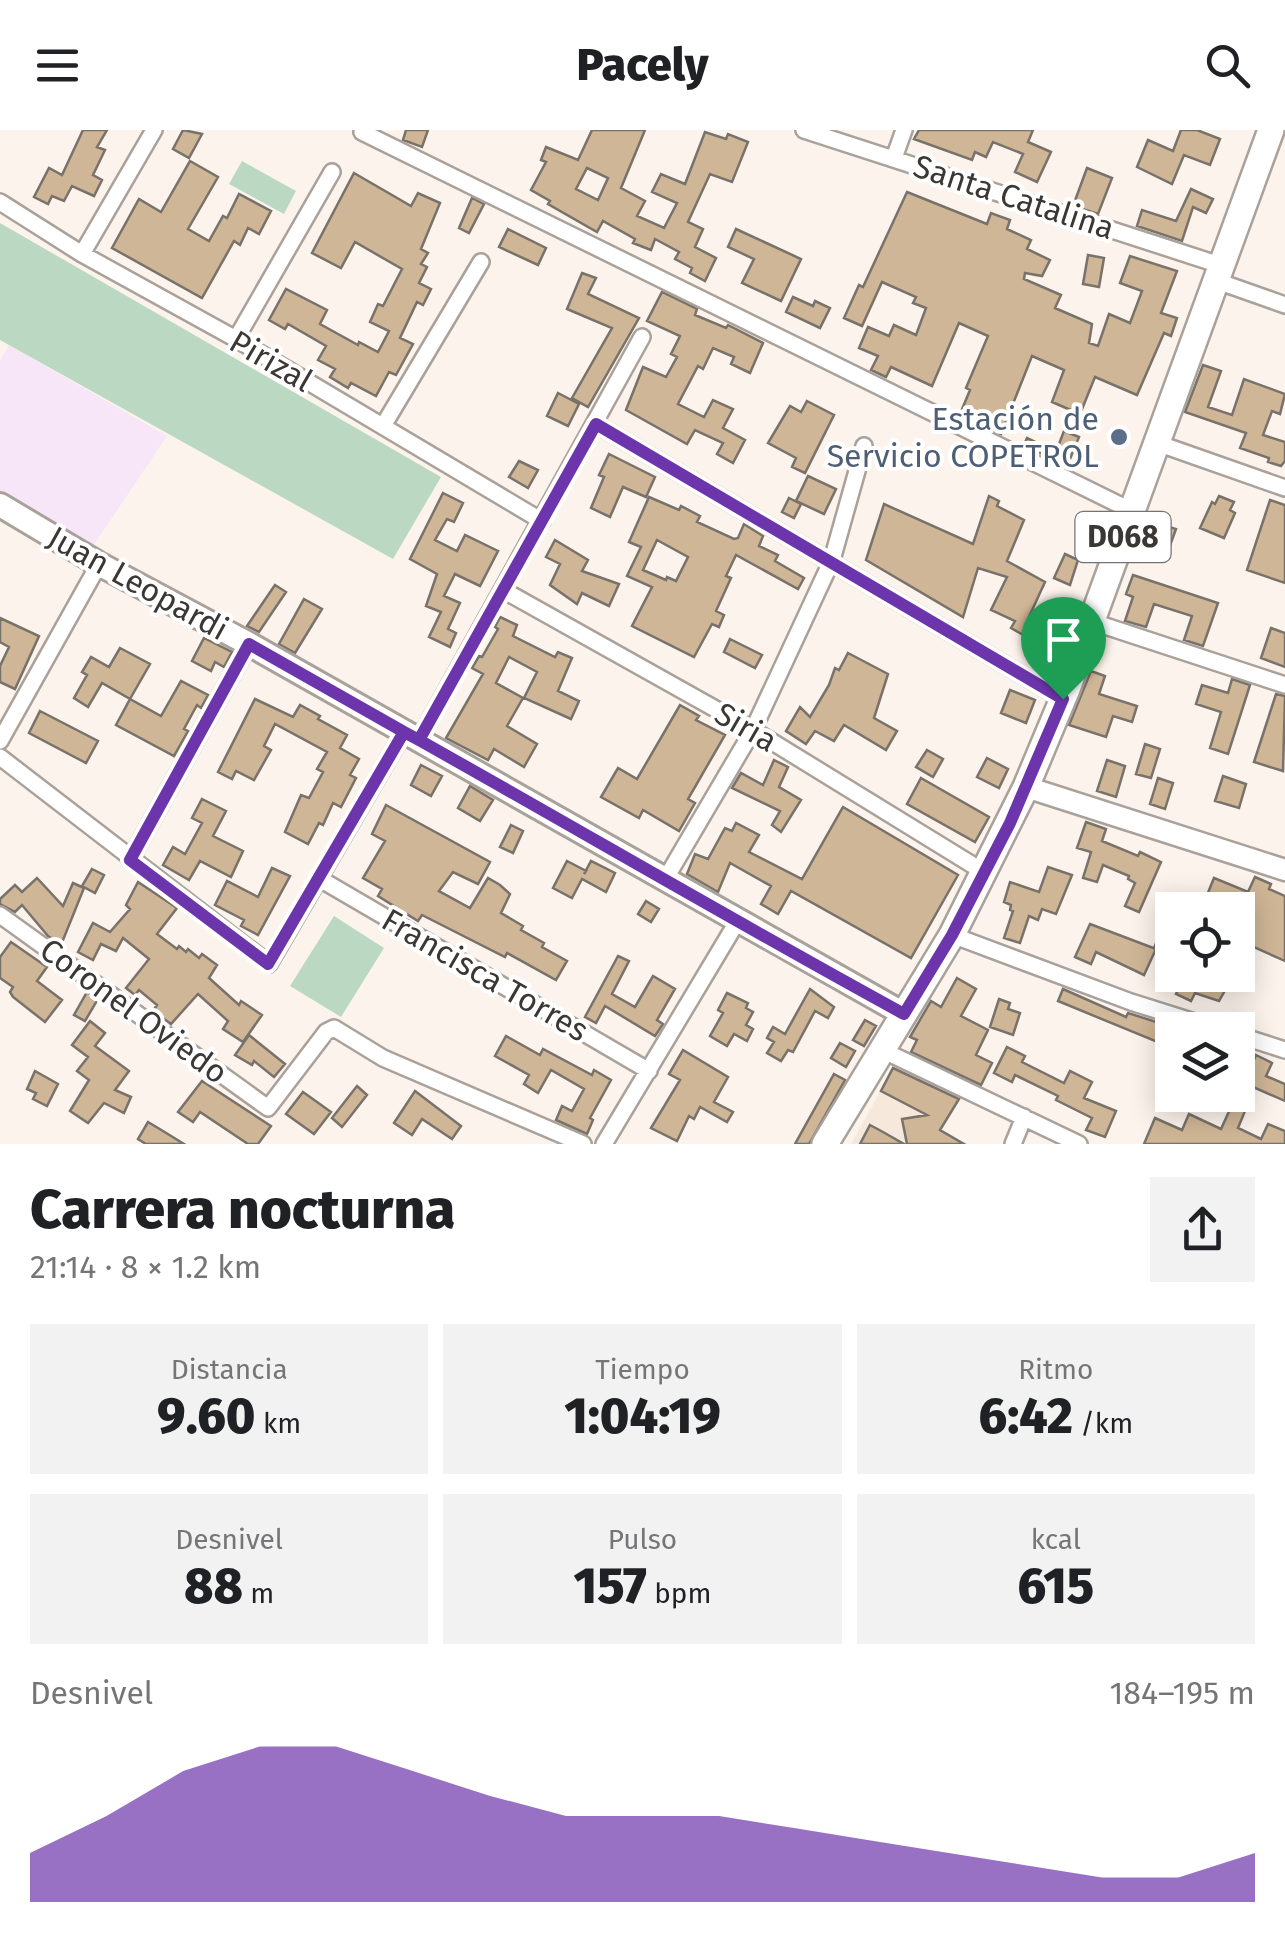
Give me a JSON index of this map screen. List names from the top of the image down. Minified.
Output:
{"streets":{"main road":["D068","Juan Leopardi"],"street":["Santa Catalina","Pirizal","Siria","Francisca Torres","Coronel Oviedo"]},"crossings":[["Santa Catalina","D068"],["D068","Juan Leopardi"],["D068","Siria"]],"places":["Estación de Servicio COPETROL"],"page":{"header":"Pacely","heading":["Carrera nocturna","21:14 · 8 × 1.2 km"],"stats":[["Distancia","9.60 km"],["Tiempo","1:04:19"],["Ritmo","6:42 /km"],["Desnivel","88 m"],["Pulso","157 bpm"],["kcal","615"]],"chart":["Desnivel","184–195 m"]}}
